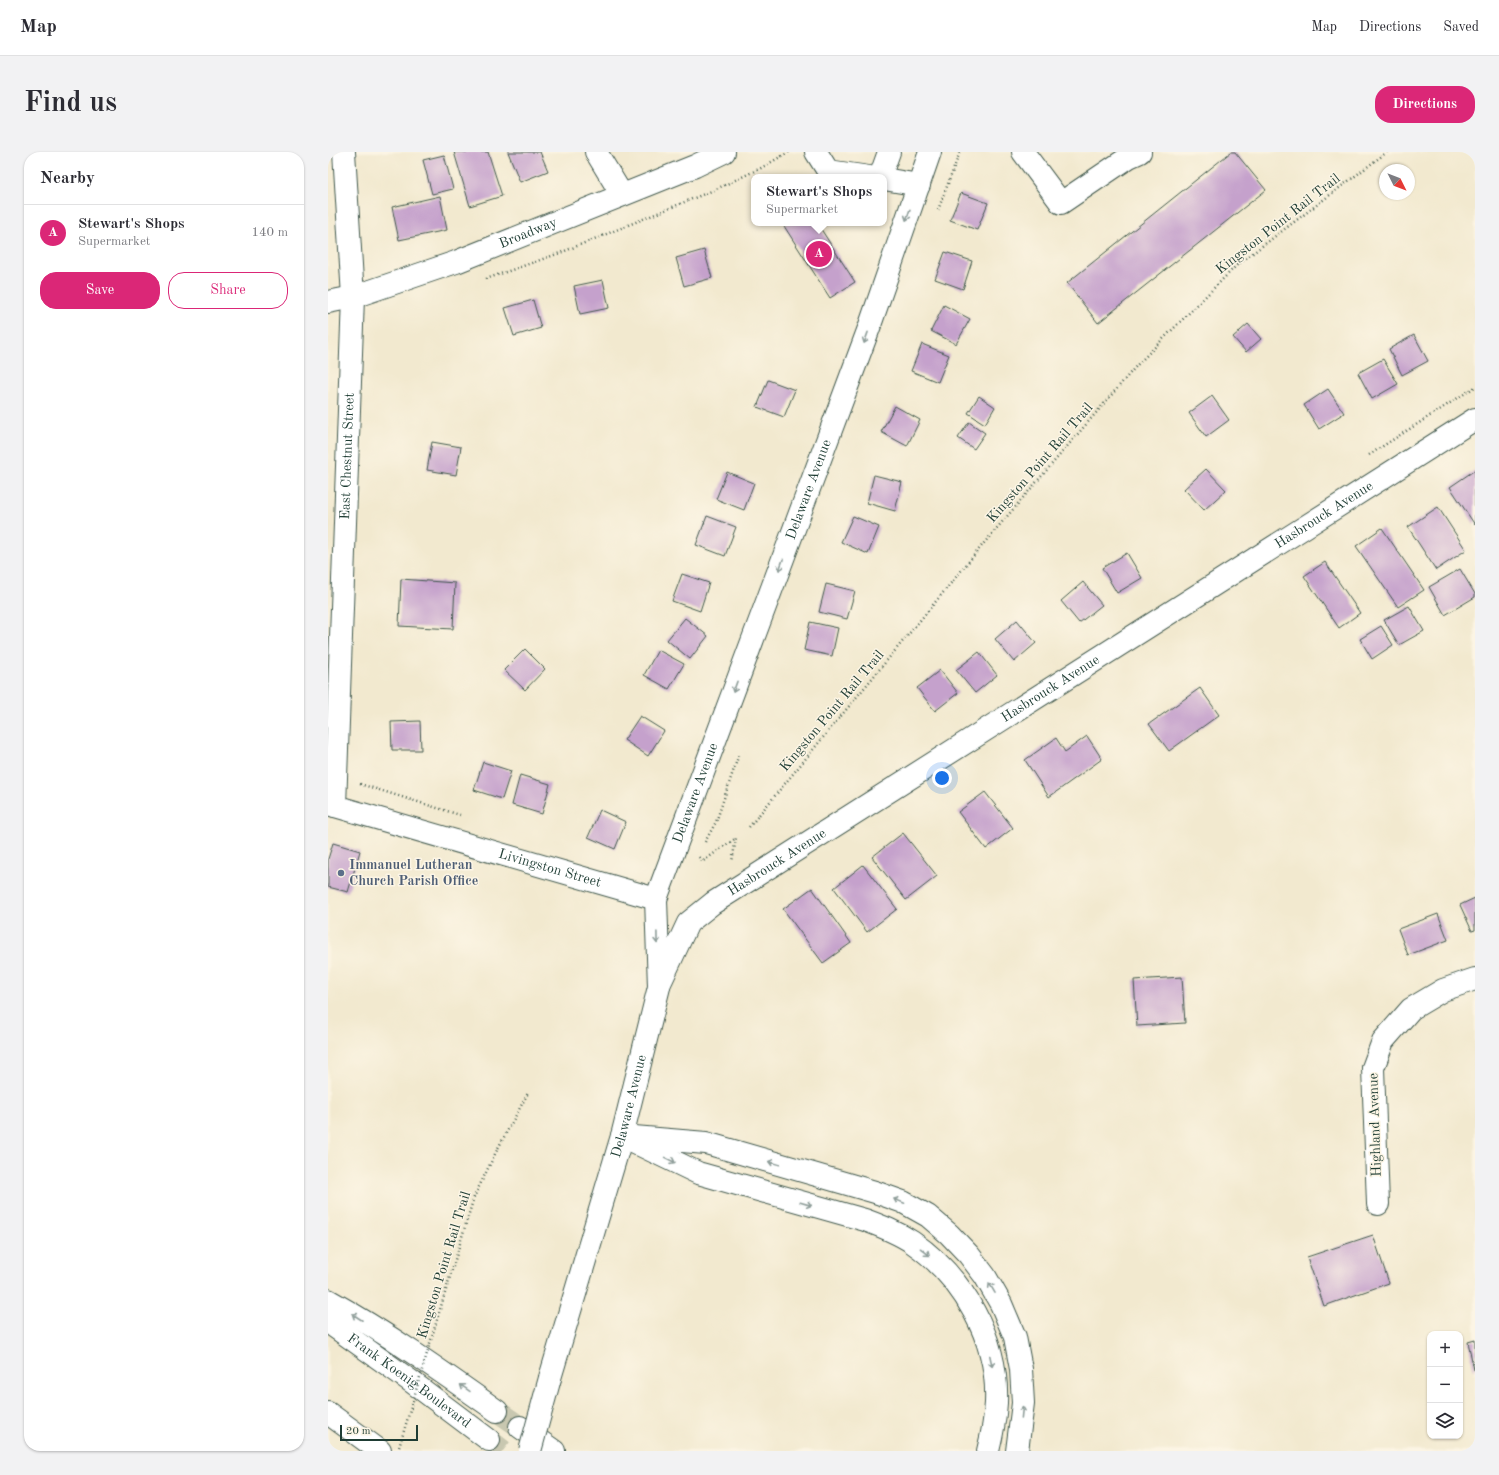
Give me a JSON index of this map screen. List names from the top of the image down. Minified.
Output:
{"streets":{"main road":["Broadway","East Chestnut Street","Delaware Avenue","Hasbrouck Avenue","Livingston Street","Highland Avenue","Frank Koenig Boulevard"],"path":["Kingston Point Rail Trail"]},"crossings":[["Broadway","East Chestnut Street"],["East Chestnut Street","Livingston Street"],["Delaware Avenue","Hasbrouck Avenue"],["Delaware Avenue","Livingston Street"]],"one_way":["Delaware Avenue"],"places":["Immanuel Lutheran Church Parish Office"],"scale_bar":"20 m","north":"bottom right","page":{"header":"Map","nav":["Map","Directions","Saved"],"buttons":["Directions",["Save","Share"]],"title":"Find us","heading":"Nearby","popup":["Stewart's Shops","Supermarket"],"list":[{"mark":"A","name":"Stewart's Shops","note":"Supermarket","value":"140 m"}],"pins":"A","map_buttons":["+","−"],"scale":"20 m"}}
